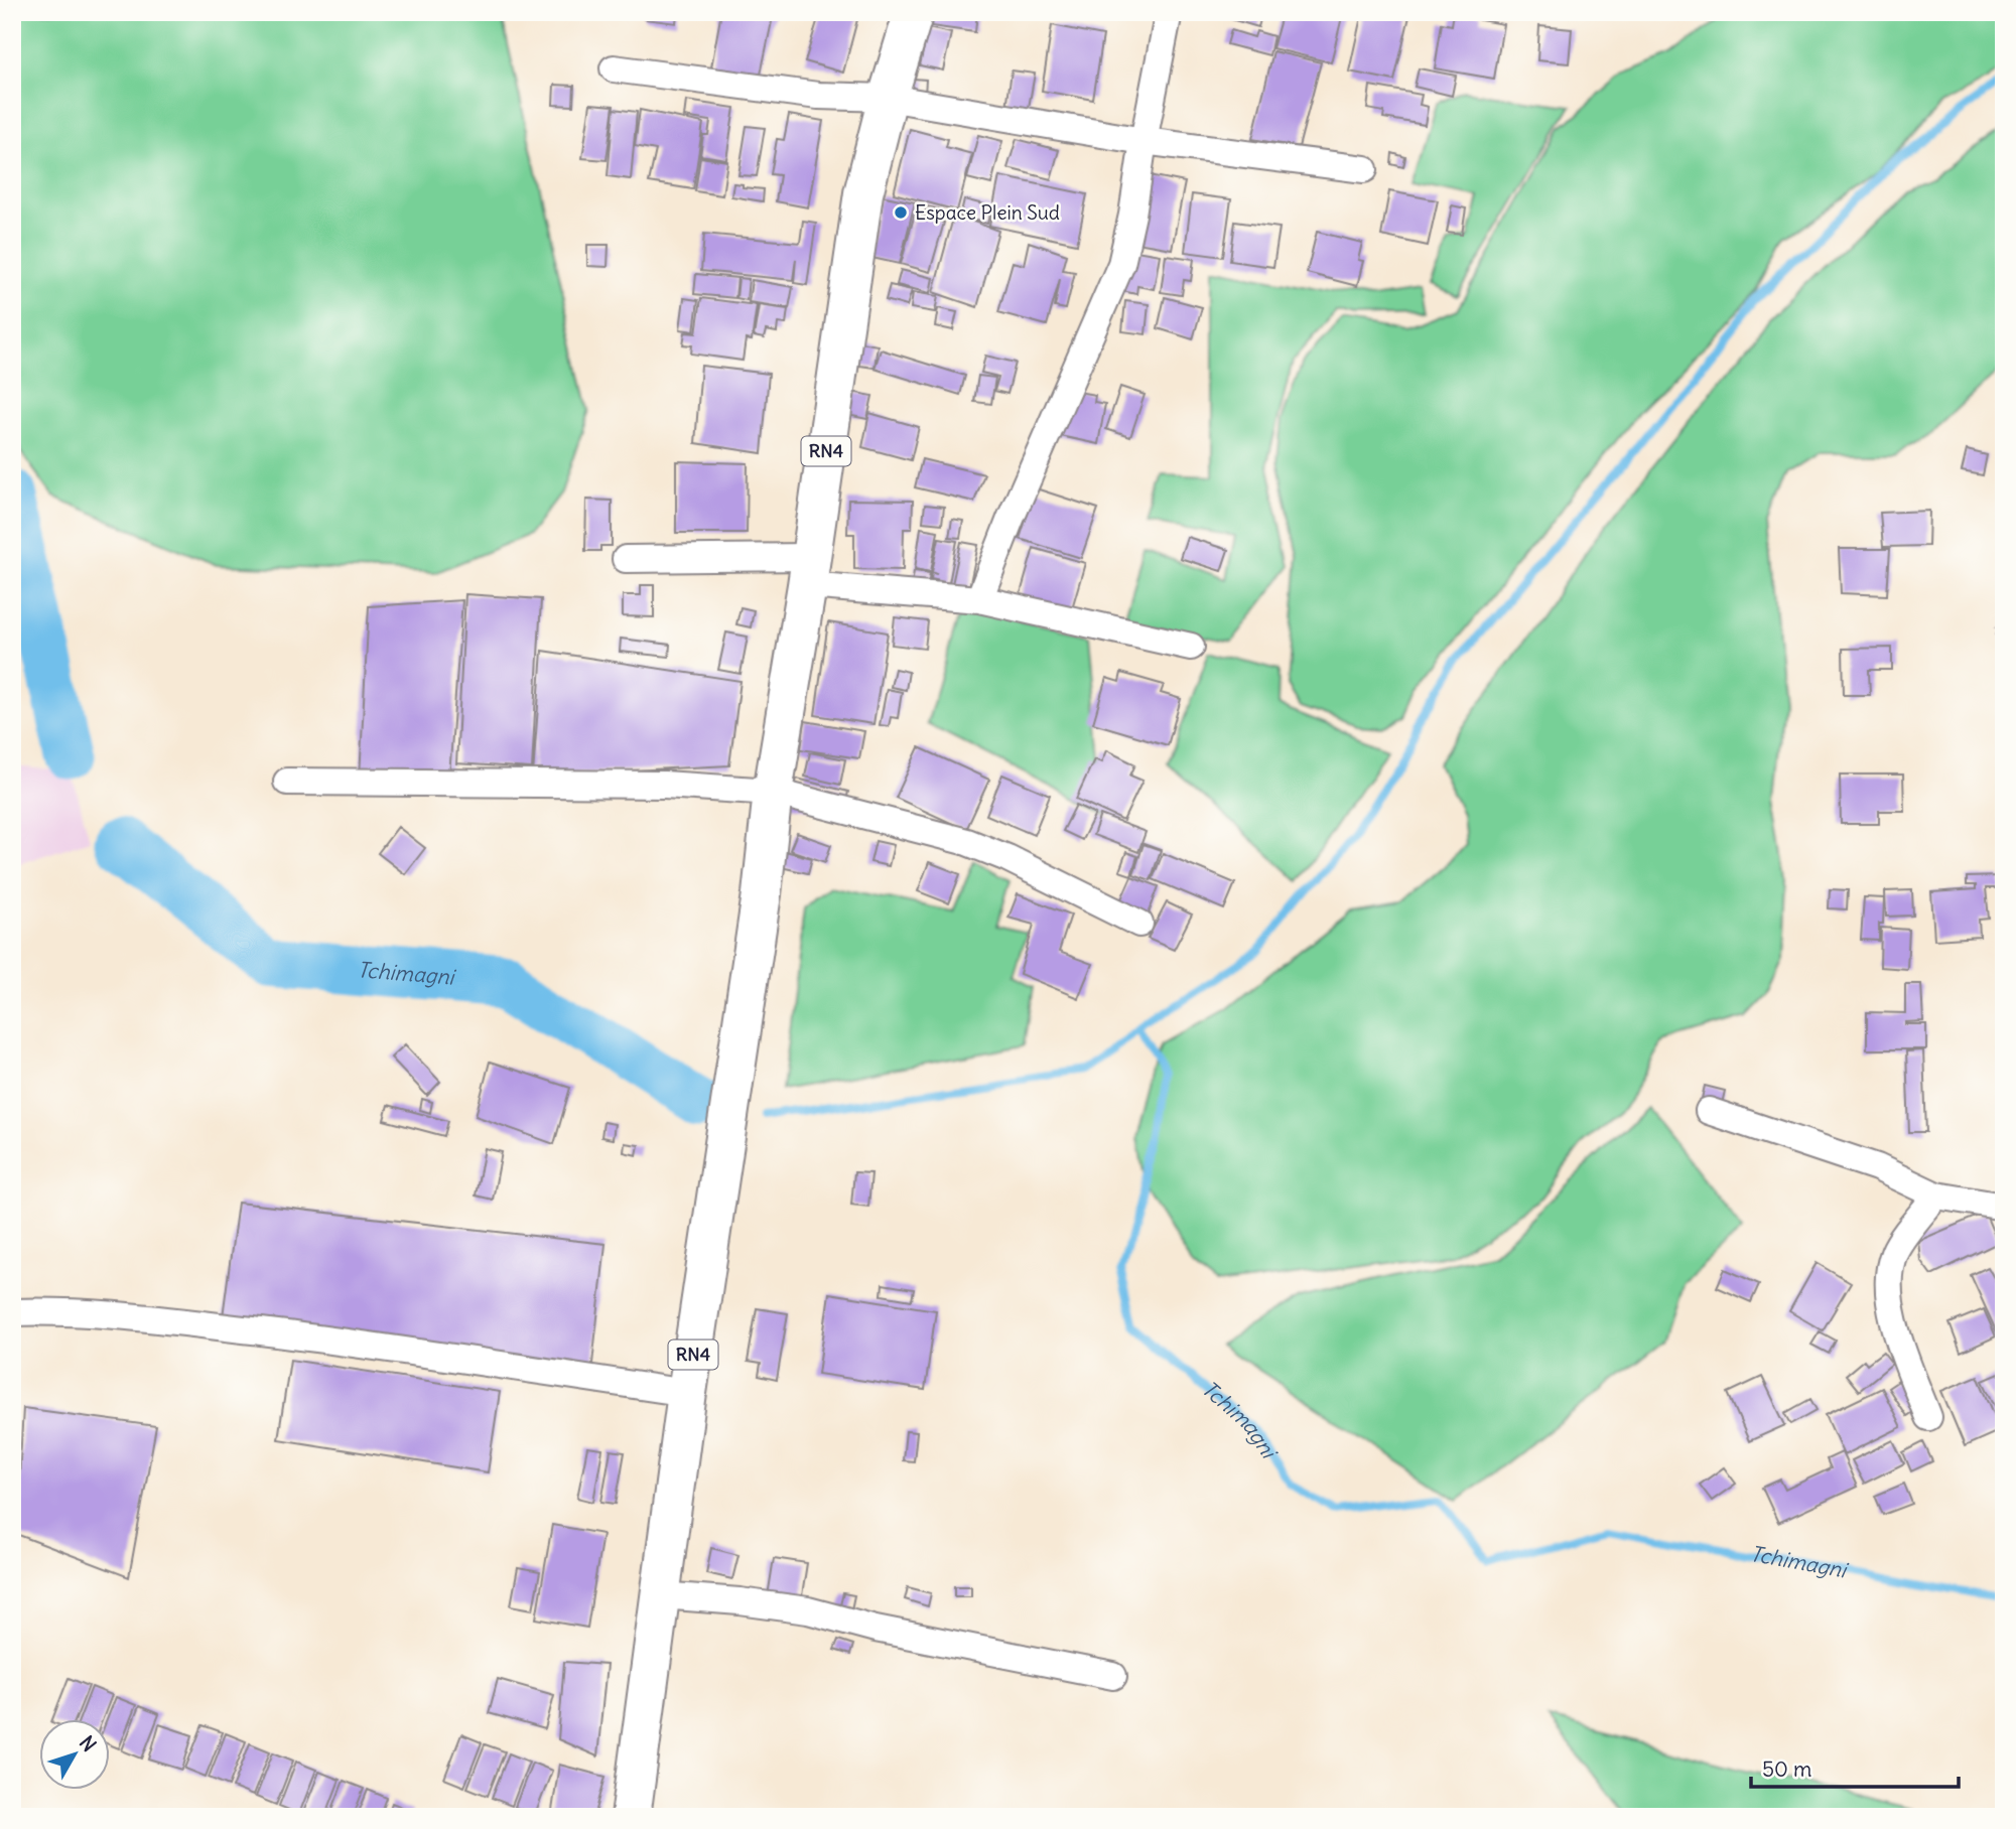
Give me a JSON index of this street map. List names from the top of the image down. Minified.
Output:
{"streets":{"highway":["RN4"]},"water":["Tchimagni"],"places":["Espace Plein Sud"],"scale_bar":"50 m","north":"top right"}
